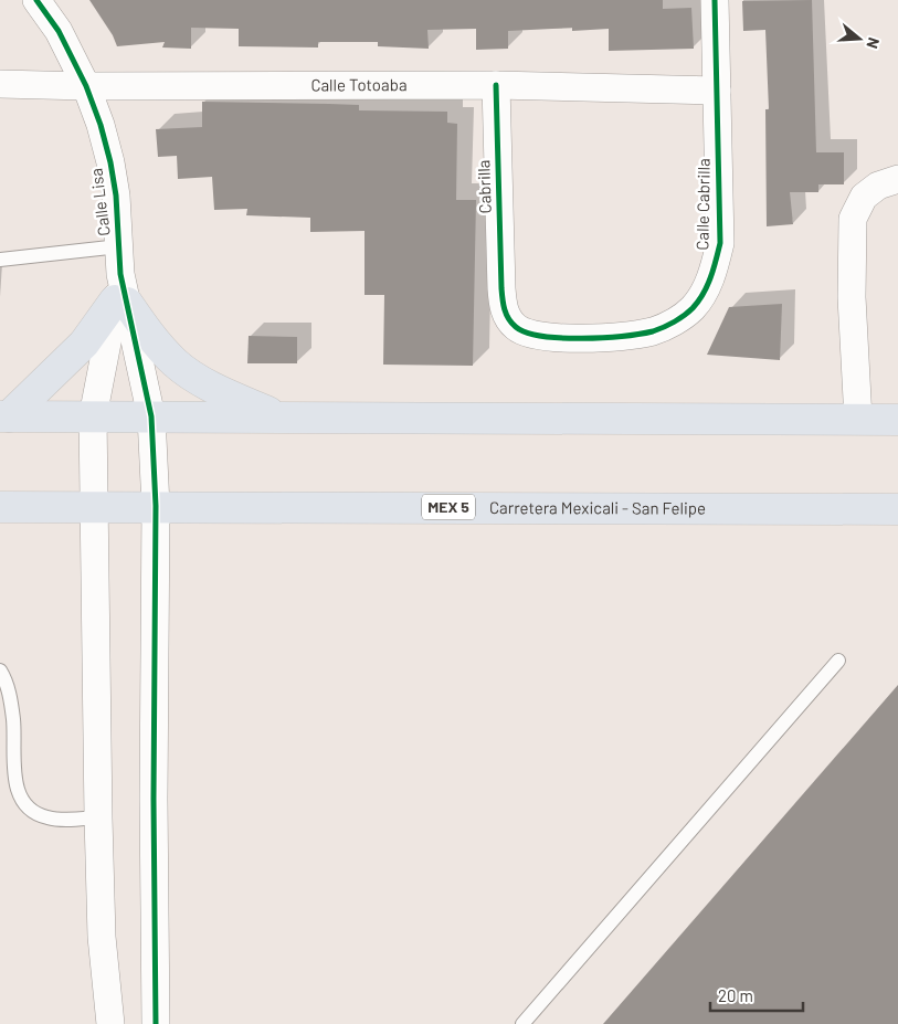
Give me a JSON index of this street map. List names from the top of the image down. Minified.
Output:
{"streets":{"highway":["MEX 5","Carretera Mexicali - San Felipe"],"street":["Calle Totoaba","Cabrilla","Calle Lisa","Calle Cabrilla"]},"crossings":[["Calle Totoaba","Cabrilla"],["Calle Totoaba","Calle Lisa"],["Calle Totoaba","Calle Cabrilla"],["Cabrilla","Calle Cabrilla"],["Calle Lisa","Carretera Mexicali - San Felipe"]],"scale_bar":"20 m","north":"right"}
